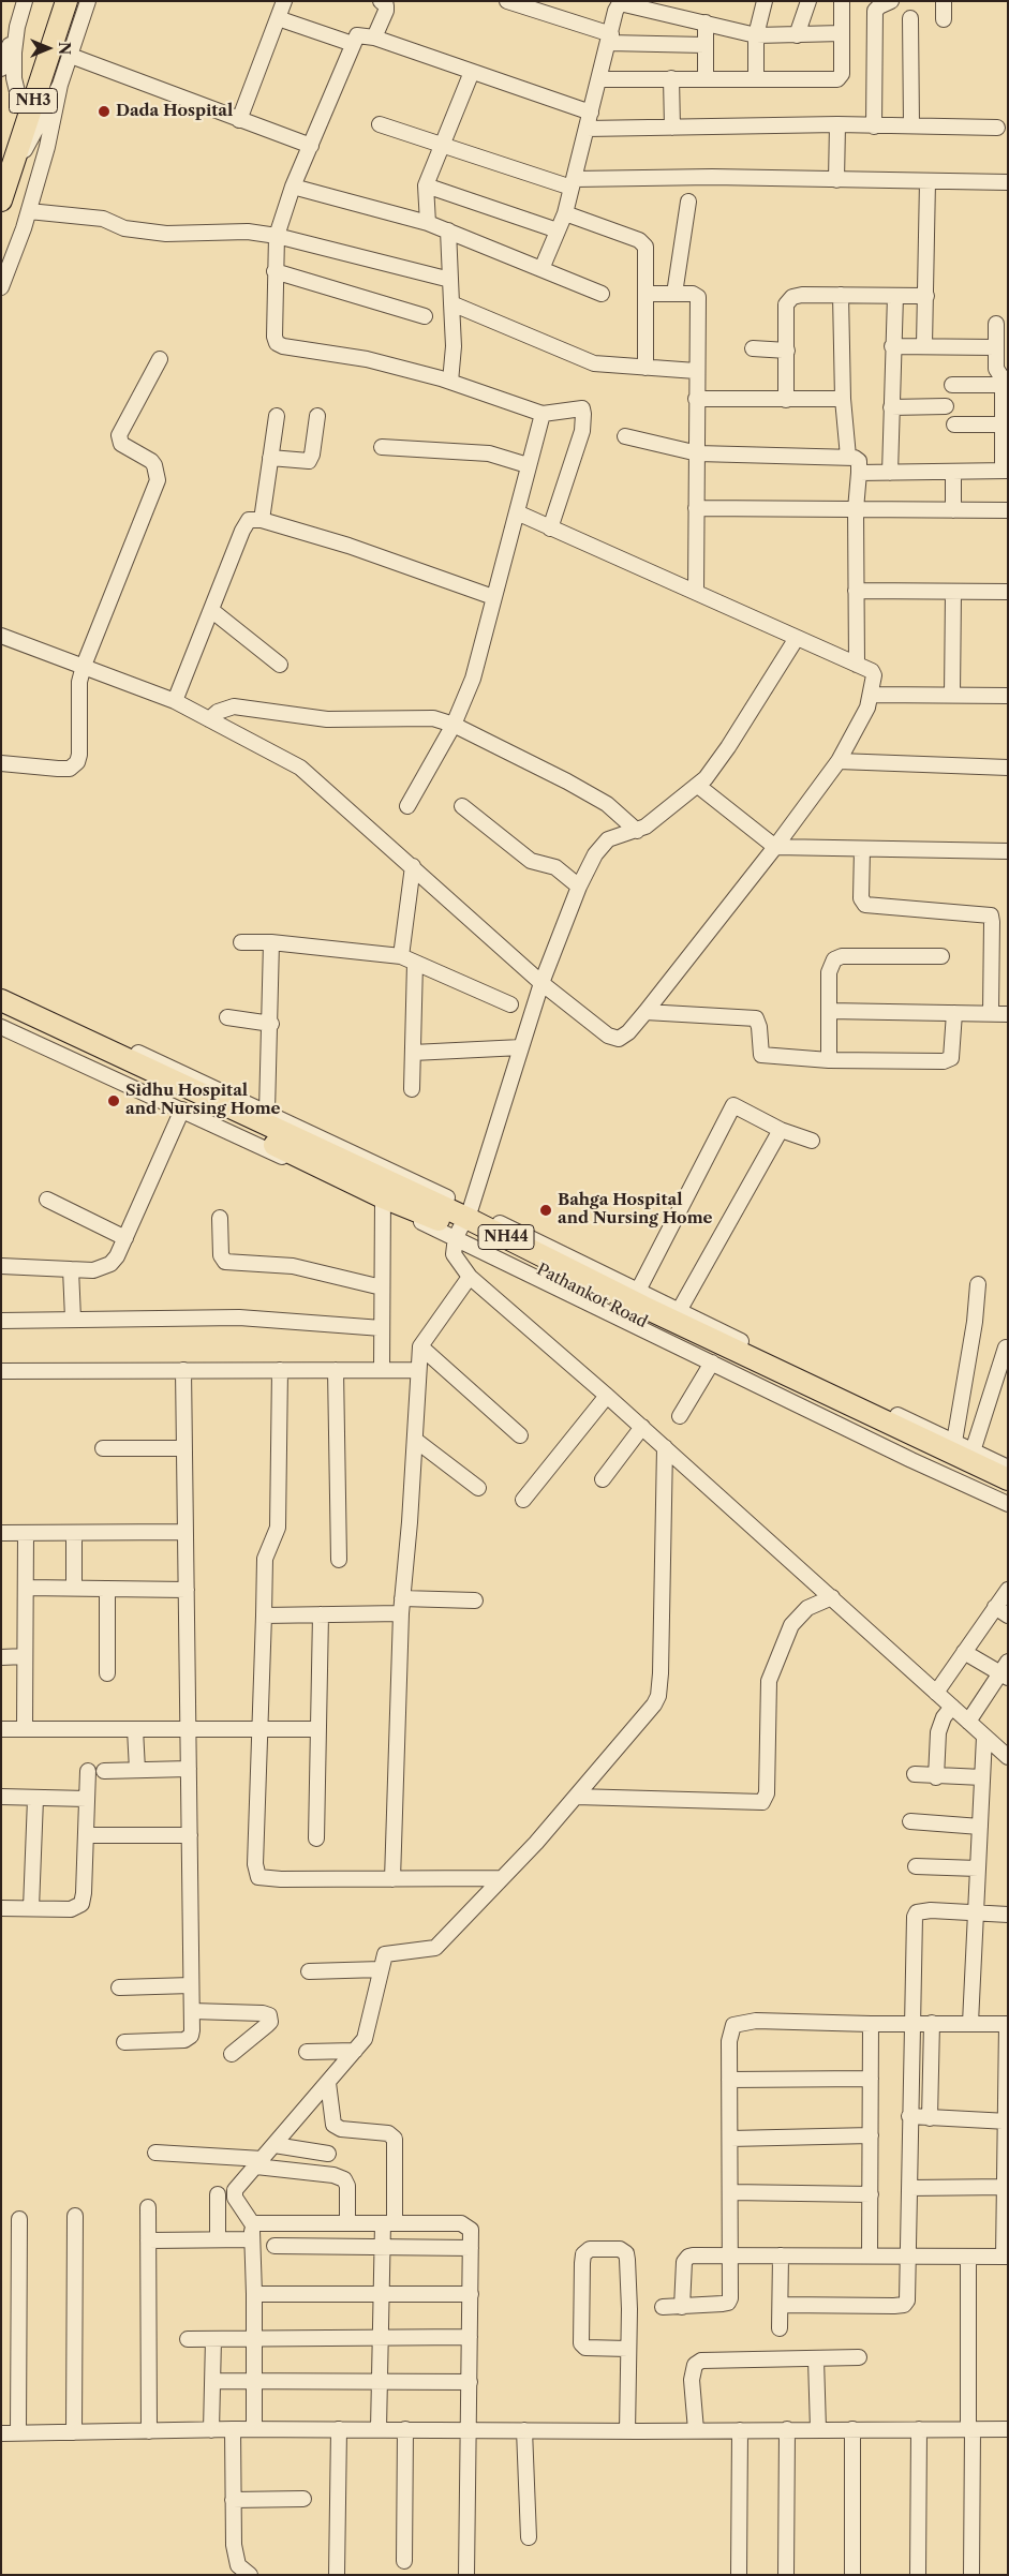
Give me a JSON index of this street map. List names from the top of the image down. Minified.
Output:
{"streets":{"highway":["NH3","NH44","Pathankot Road"]},"crossings":[["NH44","Pathankot Road"]],"places":["Dada Hospital","Sidhu Hospital and Nursing Home","Bahga Hospital and Nursing Home"],"north":"right"}
